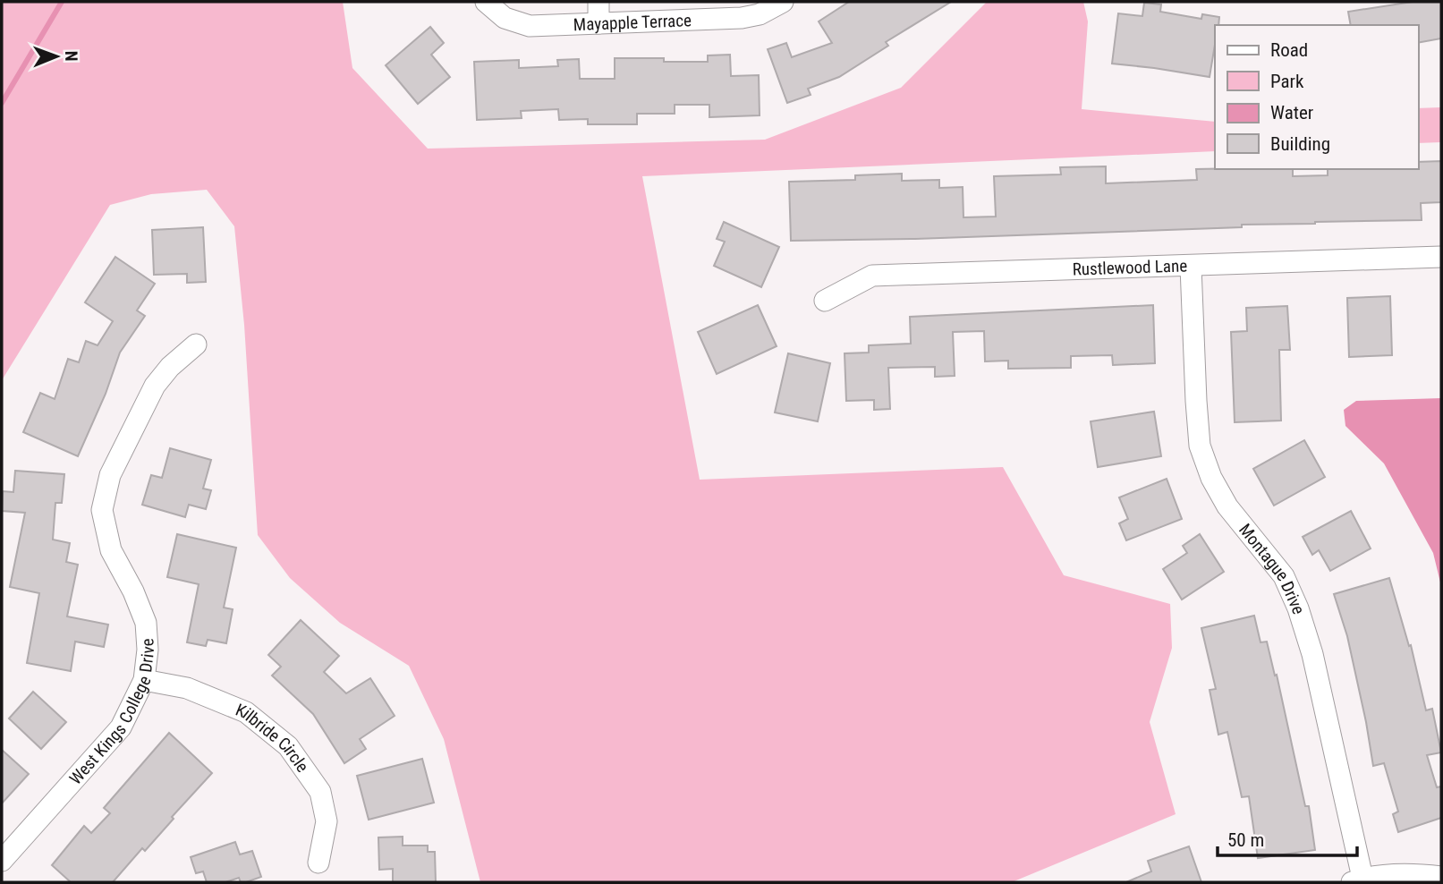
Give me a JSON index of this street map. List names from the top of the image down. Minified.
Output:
{"streets":{"street":["Mayapple Terrace","Rustlewood Lane","Montague Drive","West Kings College Drive","Kilbride Circle"]},"crossings":[["Rustlewood Lane","Montague Drive"],["West Kings College Drive","Kilbride Circle"]],"legend":["Road","Park","Water","Building"],"scale_bar":"50 m","north":"right"}
